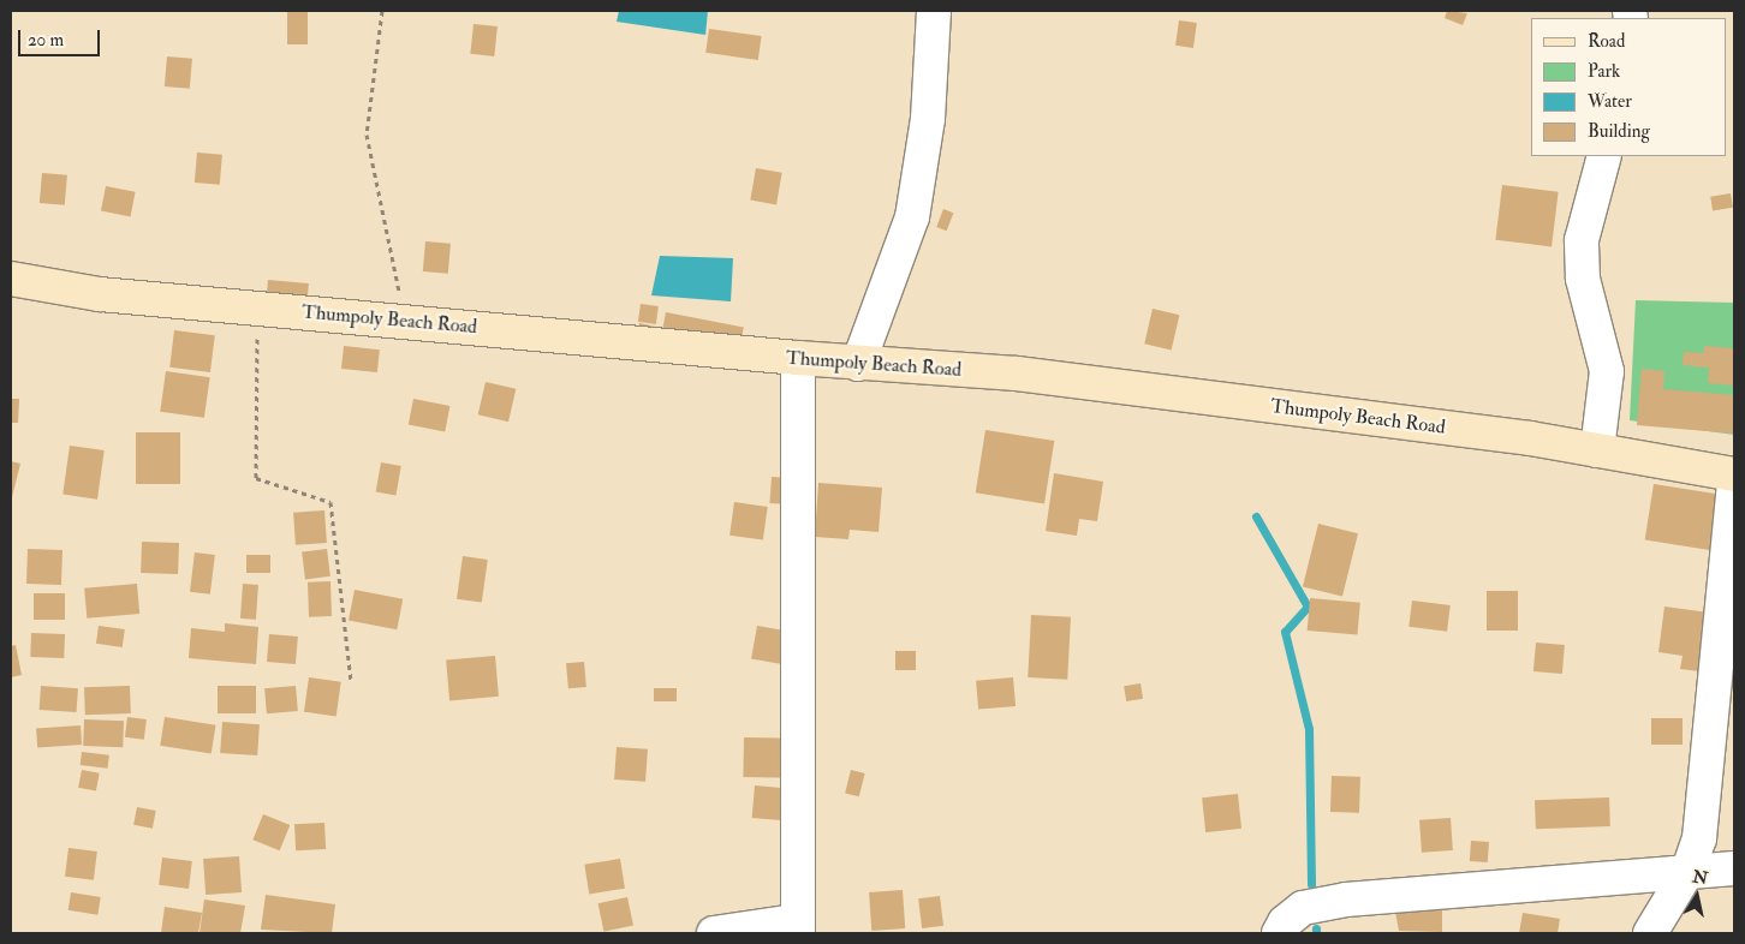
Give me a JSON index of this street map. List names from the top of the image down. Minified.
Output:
{"streets":{"main road":["Thumpoly Beach Road"]},"legend":["Road","Park","Water","Building"],"scale_bar":"20 m","north":"top"}
